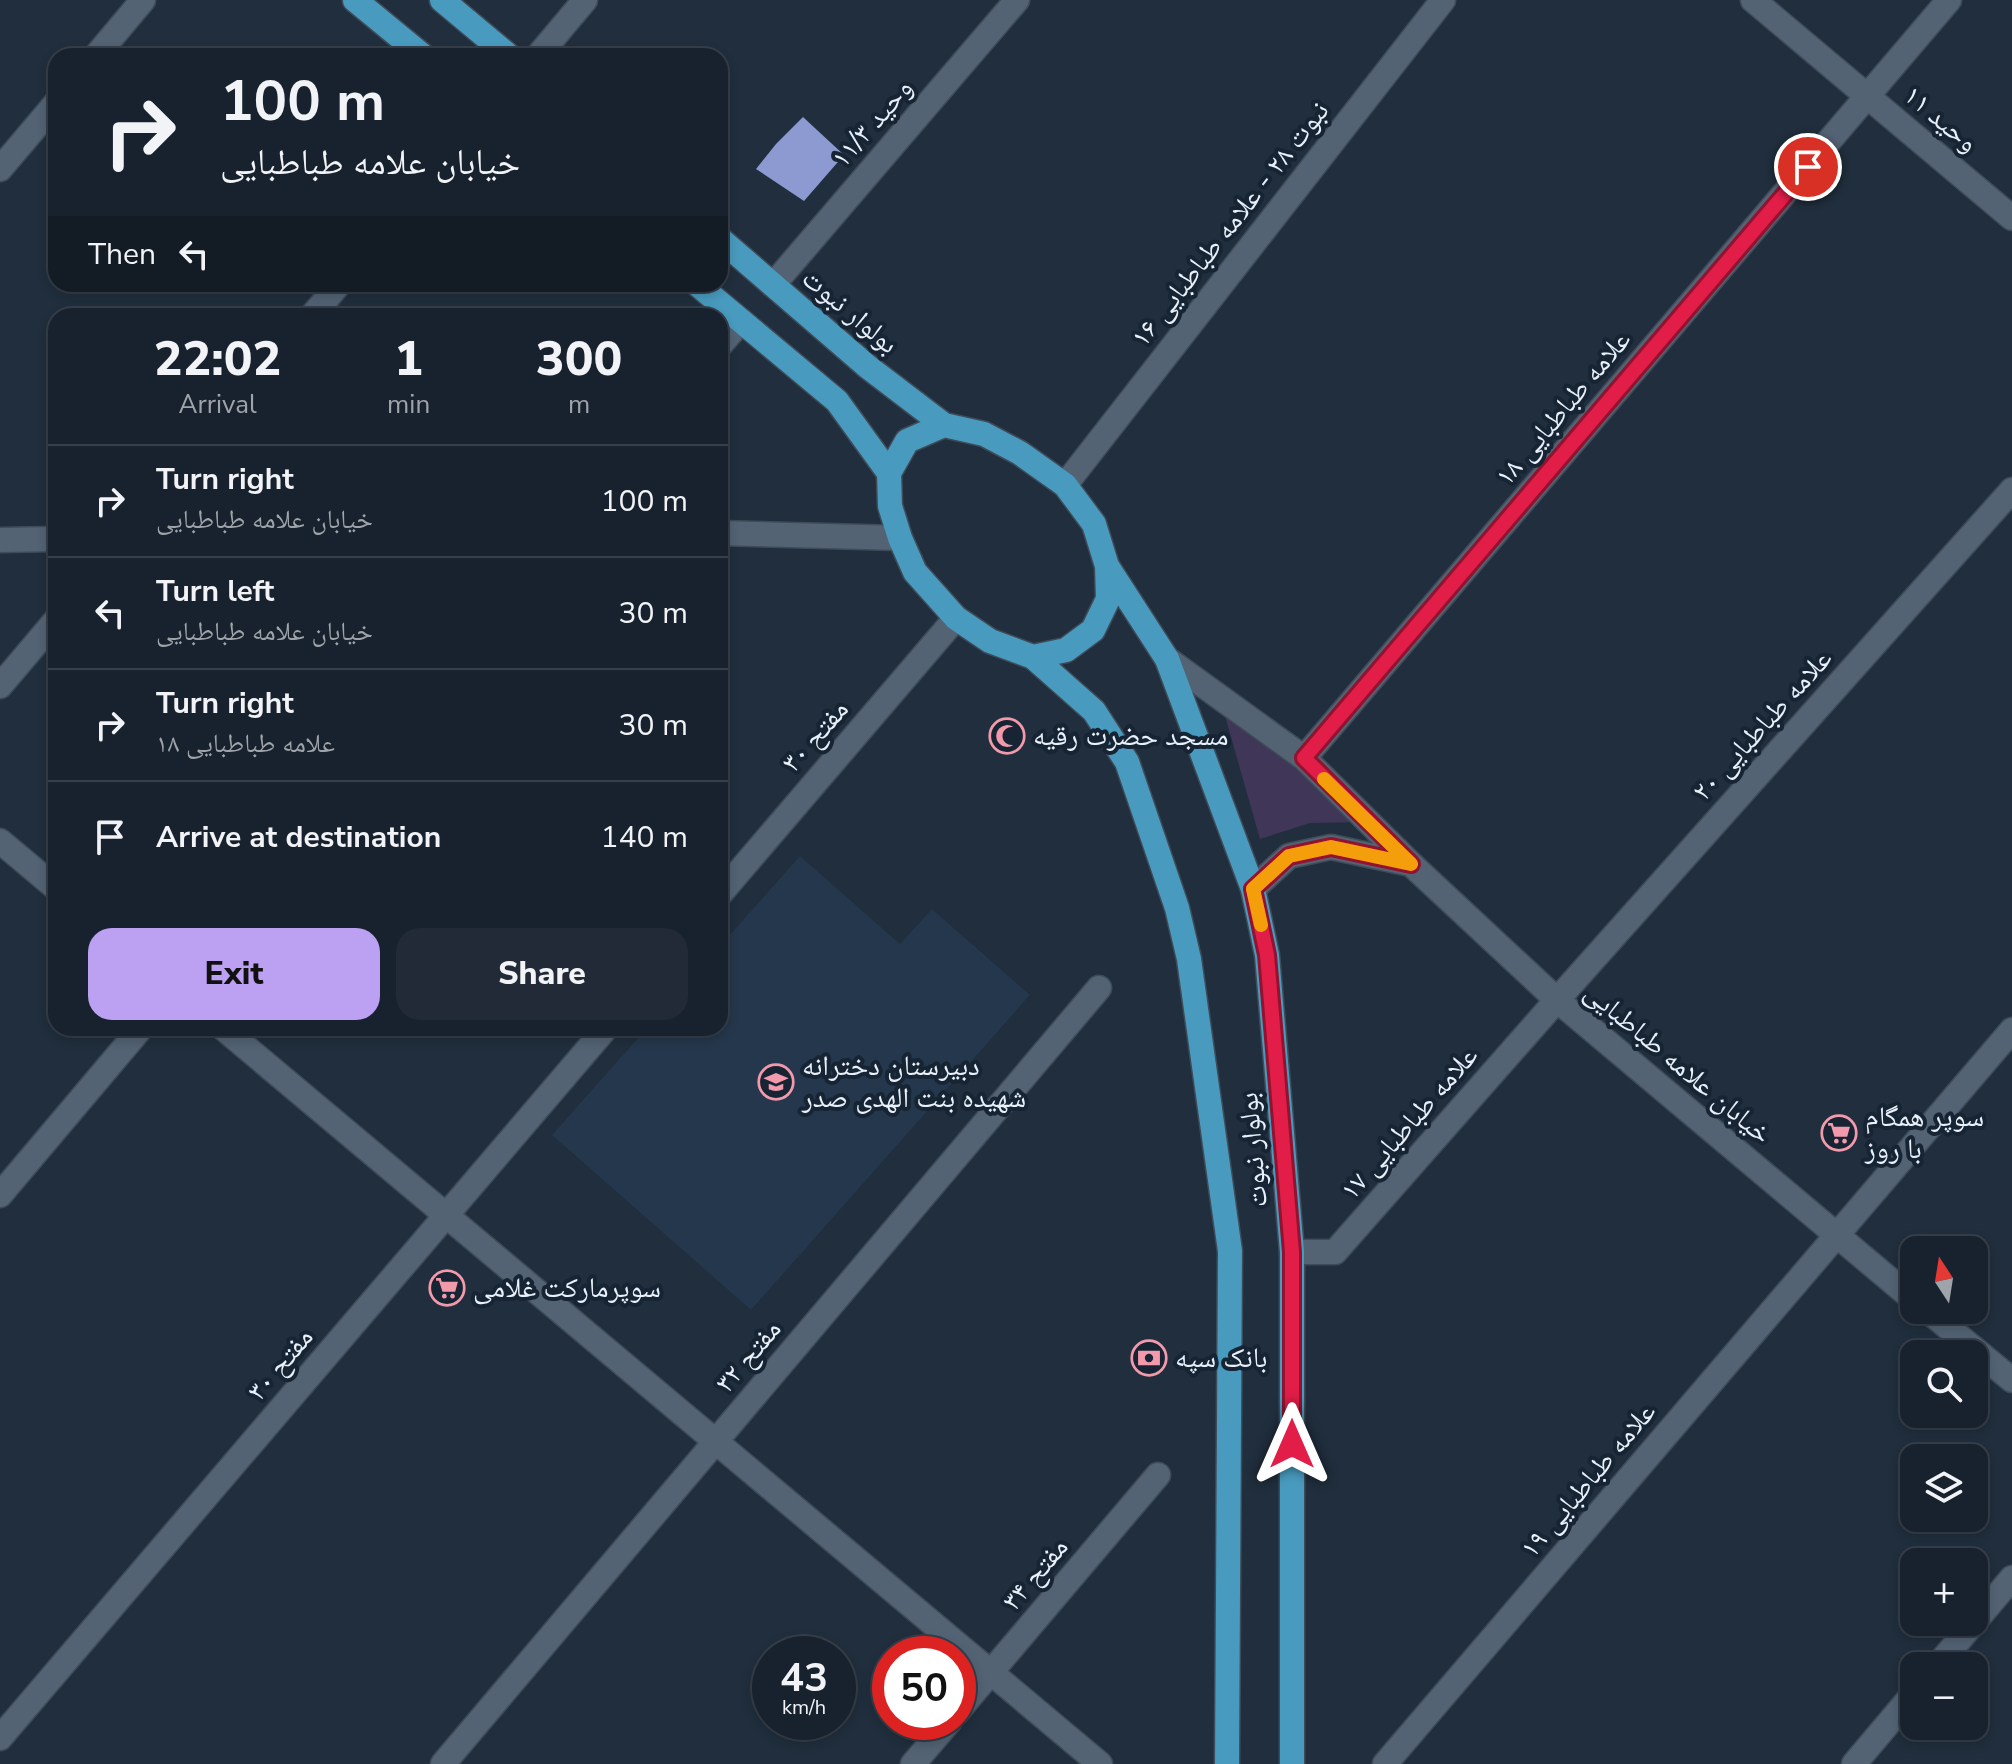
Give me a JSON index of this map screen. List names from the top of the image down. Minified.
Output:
{"streets":{"main road":["بولوار نبوت"],"street":["وحید ۱۱","وحید ۱۱/۳","نبوت ۲۸ - علامه طباطبایی ۱۶","علامه طباطبایی ۱۸","علامه طباطبایی ۲۰","مفتح ۳۰","خیابان علامه طباطبایی","علامه طباطبایی ۱۷","مفتح ۳۲","علامه طباطبایی ۱۹","مفتح ۳۴"]},"crossings":[["وحید ۱۱","علامه طباطبایی ۱۸"],["وحید ۱۱/۳","بولوار نبوت"],["نبوت ۲۸ - علامه طباطبایی ۱۶","بولوار نبوت"],["نبوت ۲۸ - علامه طباطبایی ۱۶","مفتح ۳۰"],["بولوار نبوت","مفتح ۳۰"],["بولوار نبوت","خیابان علامه طباطبایی"],["بولوار نبوت","علامه طباطبایی ۱۷"],["علامه طباطبایی ۱۸","خیابان علامه طباطبایی"],["علامه طباطبایی ۲۰","خیابان علامه طباطبایی"],["علامه طباطبایی ۲۰","علامه طباطبایی ۱۷"],["خیابان علامه طباطبایی","علامه طباطبایی ۱۷"],["خیابان علامه طباطبایی","علامه طباطبایی ۱۹"]],"places":{"mosque":["مسجد حضرت رقیه"],"school or university":["دبیرستان دخترانه شهیده بنت الهدی صدر"],"supermarket":["سوپر همگام با روز","سوپرمارکت غلامی"],"bank":["بانک سپه"]},"north":"top","page":{"turn":["100 m","خیابان علامه طباطبایی"],"then":"Then","eta":["22:02","Arrival","1","min","300","m"],"list":[{"name":"Turn right","note":"خیابان علامه طباطبایی","value":"100 m"},{"name":"Turn left","note":"خیابان علامه طباطبایی","value":"30 m"},{"name":"Turn right","note":"علامه طباطبایی ۱۸","value":"30 m"},{"name":"Arrive at destination","value":"140 m"}],"buttons":["Exit","Share"],"map_buttons":["+","−"],"speed":"43 km/h","limit":"50"}}
